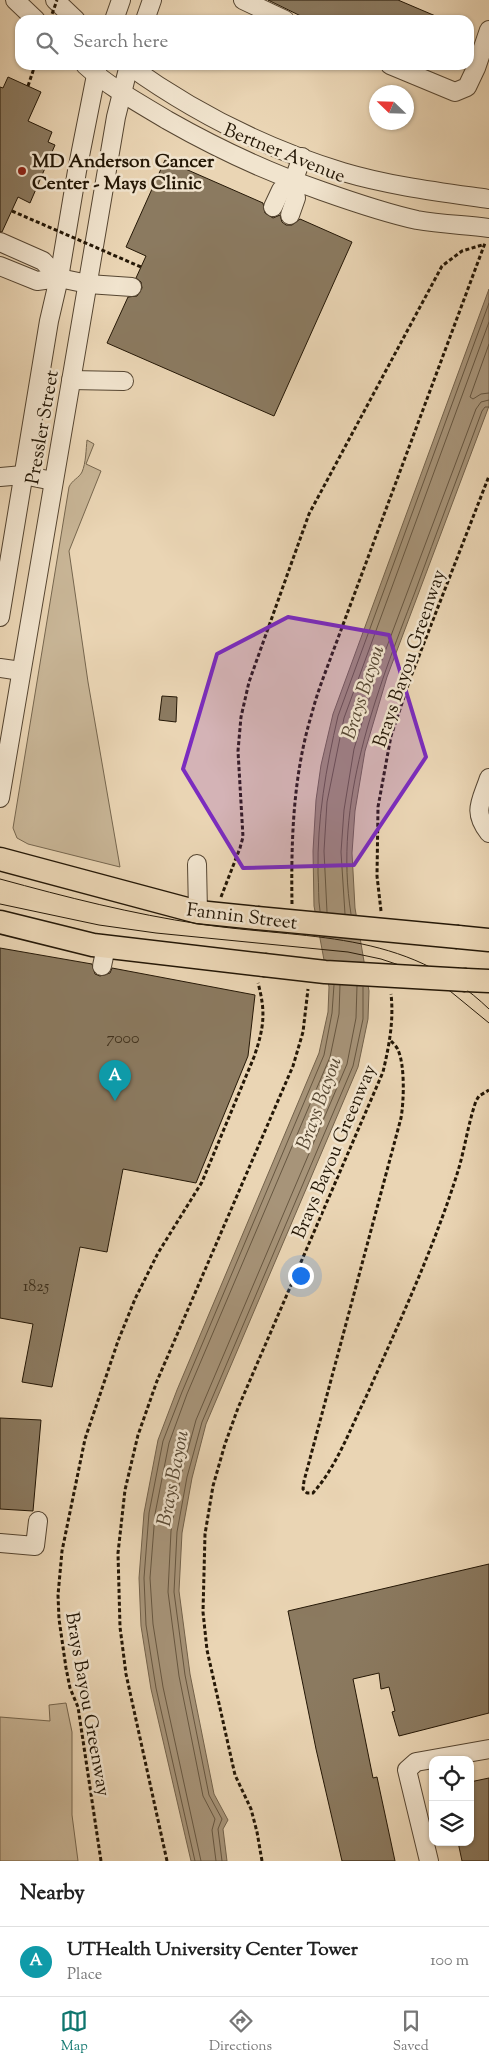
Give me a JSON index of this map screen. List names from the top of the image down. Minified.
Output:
{"streets":{"main road":["Fannin Street"],"street":["Bertner Avenue","Pressler Street"],"path":["Brays Bayou Greenway"]},"crossings":[["Bertner Avenue","Pressler Street"]],"water":["Brays Bayou"],"places":["MD Anderson Cancer Center - Mays Clinic"],"house_numbers":["7000","1825"],"north":"top left","page":{"search":"Search here","pins":"A","heading":"Nearby","list":[{"mark":"A","name":"UTHealth University Center Tower","note":"Place","value":"100 m"}],"nav":["Map","Directions","Saved"]}}
